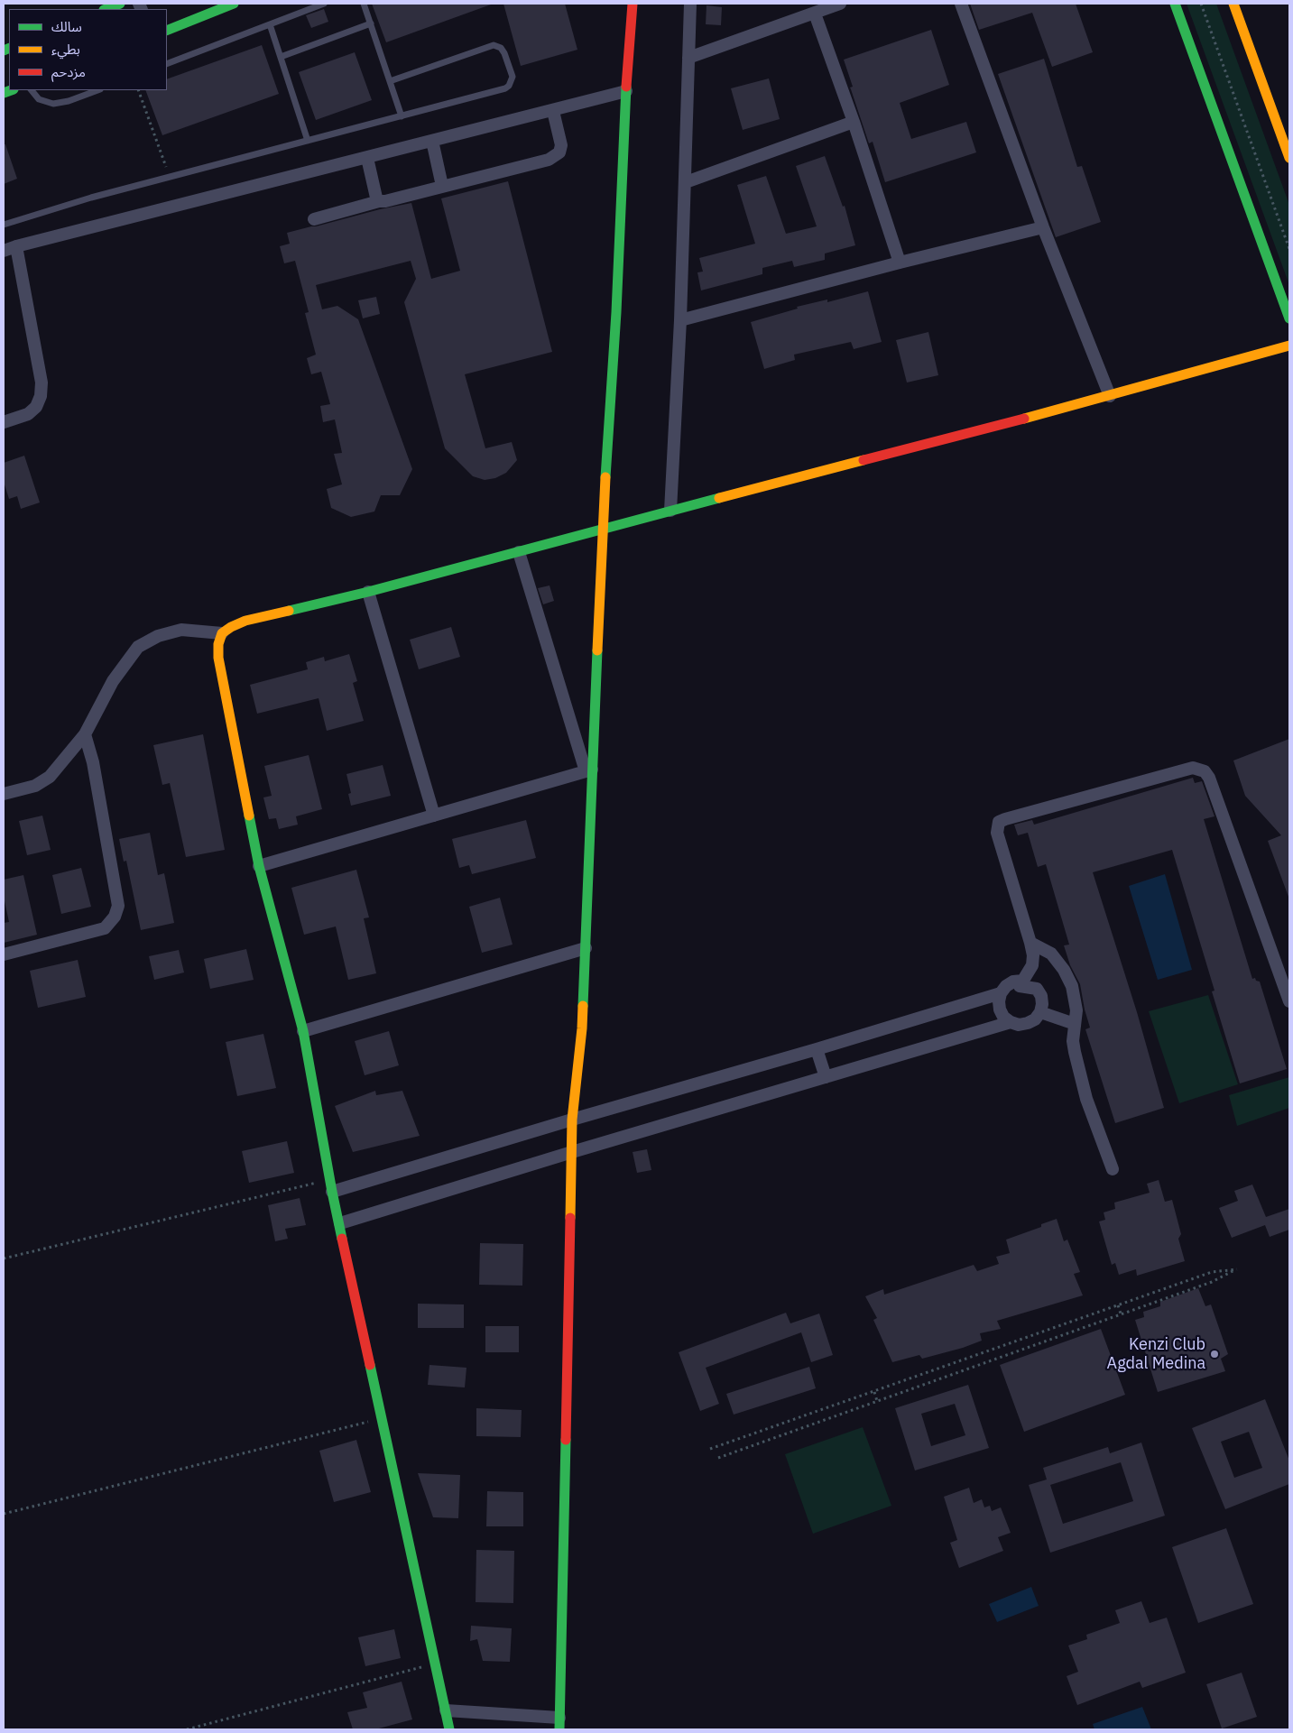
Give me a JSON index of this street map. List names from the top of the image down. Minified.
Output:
{"places":["Kenzi Club Agdal Medina"],"legend":["سالك","بطيء","مزدحم"]}
